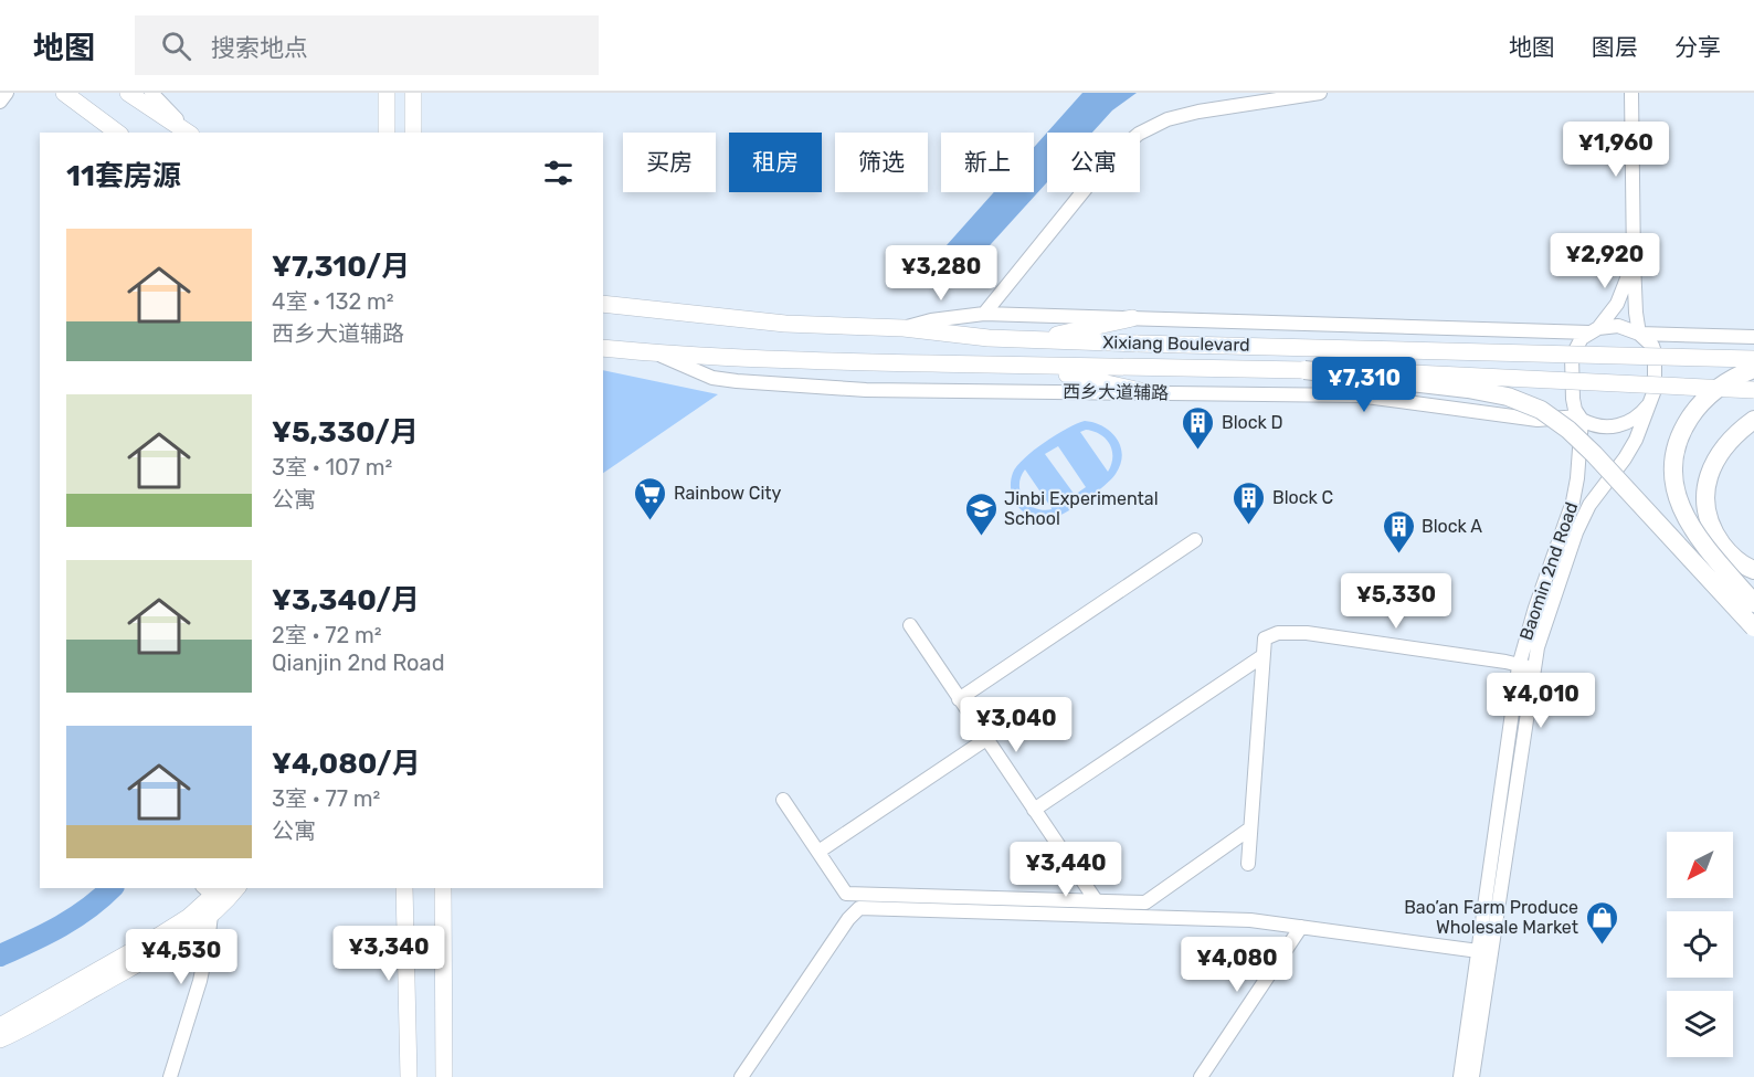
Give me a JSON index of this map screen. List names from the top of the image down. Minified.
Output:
{"streets":{"main road":["Xixiang Boulevard"],"street":["西乡大道辅路","Baomin 2nd Road"]},"crossings":[["Xixiang Boulevard","西乡大道辅路"],["西乡大道辅路","Baomin 2nd Road"]],"places":{"building":["Block D","Block C","Block A"],"supermarket":["Rainbow City"],"school or university":["Jinbi Experimental School"],"shop":["Bao’an Farm Produce Wholesale Market"]},"north":"bottom left","page":{"header":"地图","search":"搜索地点","nav":["地图","图层","分享"],"price":["¥1,960","¥2,920","¥3,280","¥7,310","¥5,330","¥4,010","¥3,040","¥3,440","¥3,340","¥4,530","¥4,080"],"chip":["买房","租房","筛选","新上","公寓"],"heading":"11套房源","list":[{"name":"¥7,310/月","note":"4室 · 132 m² · 西乡大道辅路"},{"name":"¥5,330/月","note":"3室 · 107 m² · 公寓"},{"name":"¥3,340/月","note":"2室 · 72 m² · Qianjin 2nd Road"},{"name":"¥4,080/月","note":"3室 · 77 m² · 公寓"}]}}
